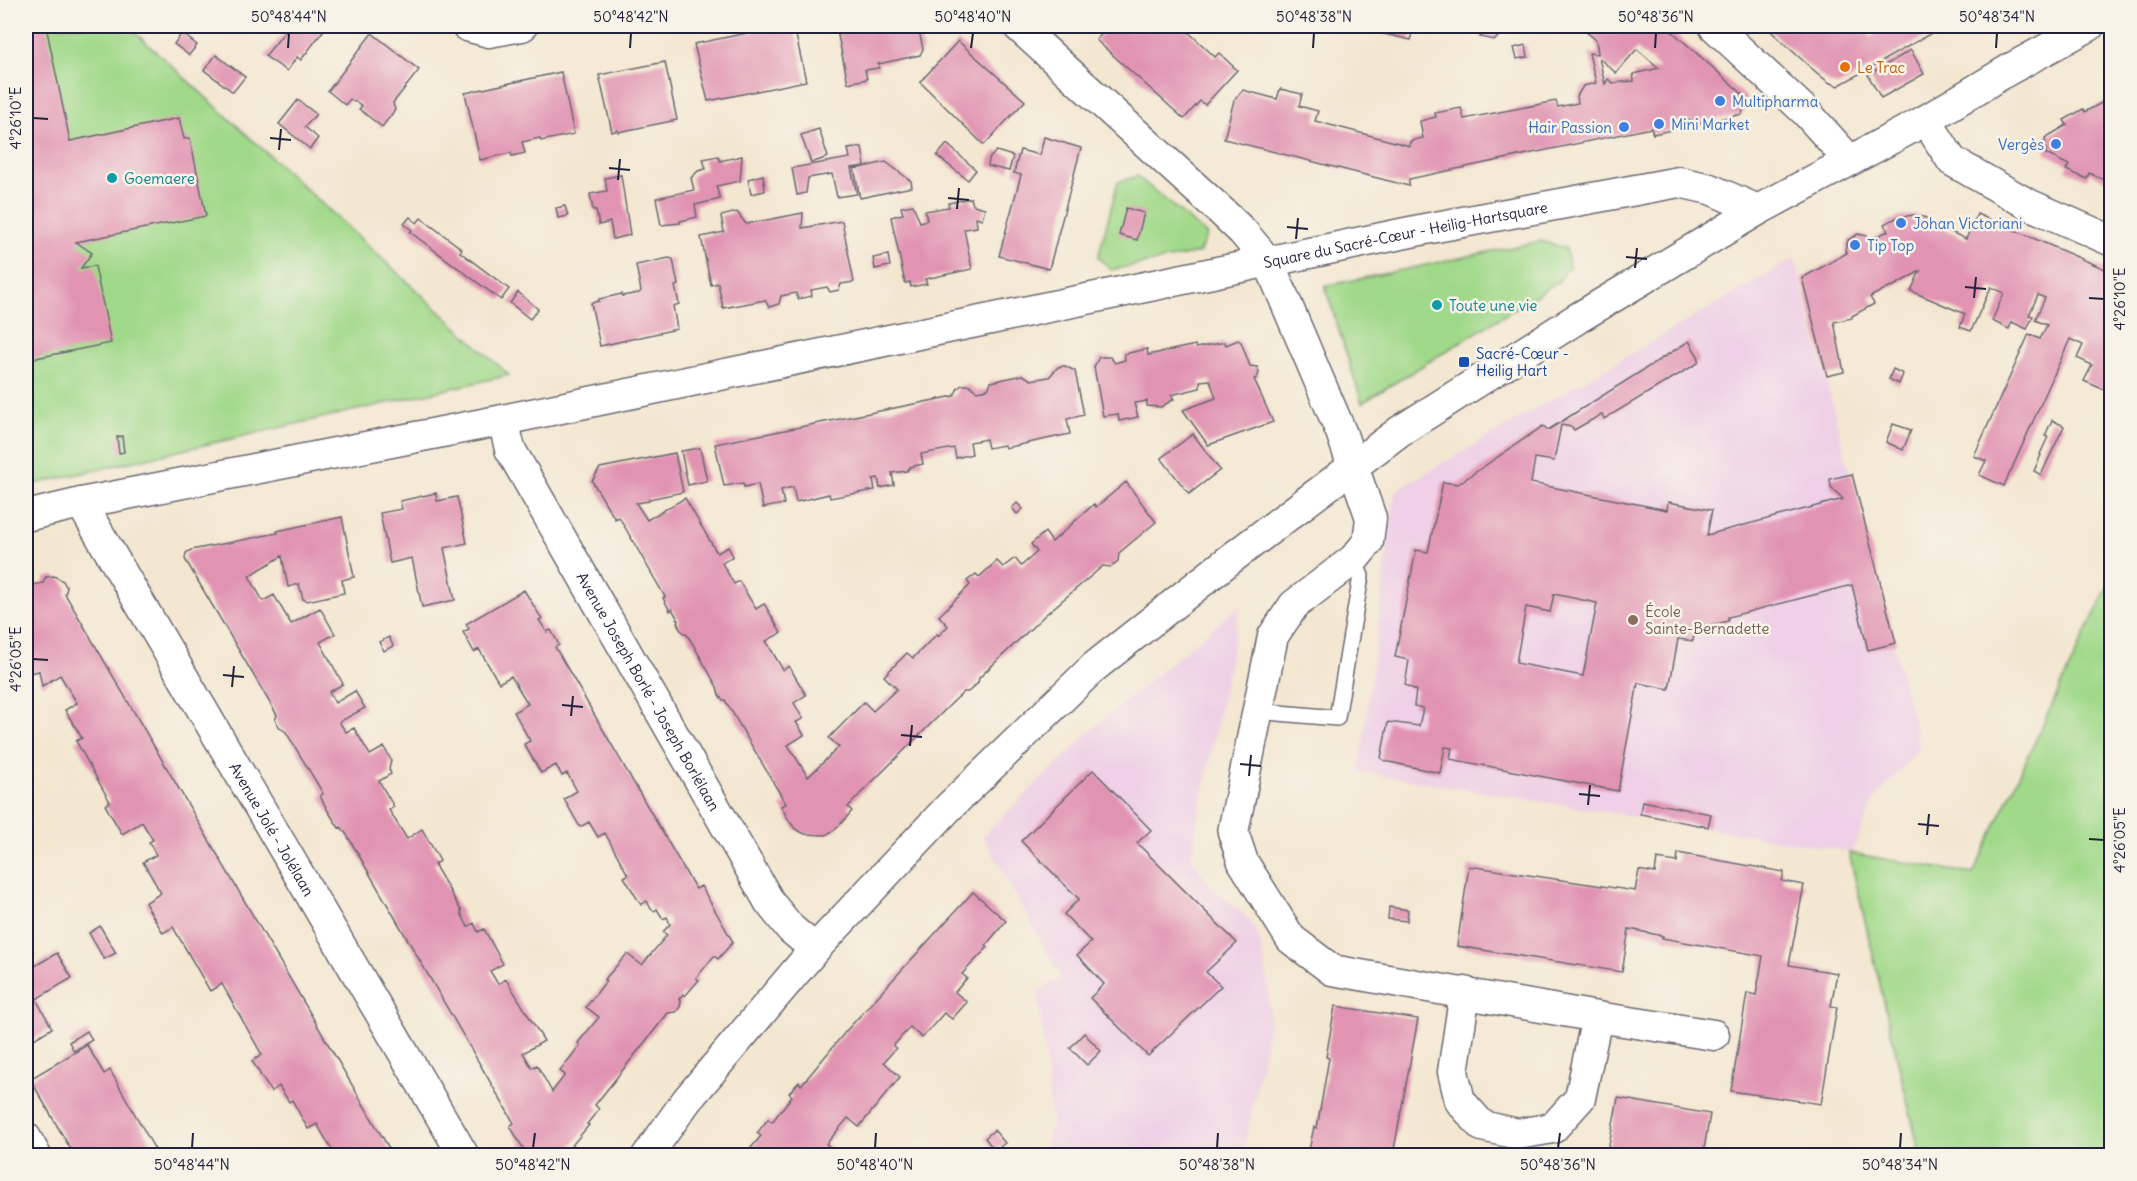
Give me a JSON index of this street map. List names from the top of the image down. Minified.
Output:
{"streets":{"street":["Square du Sacré-Cœur - Heilig-Hartsquare","Avenue Joseph Borlé - Joseph Borlélaan","Avenue Jolé - Jolélaan"]},"places":{"other":["Le Trac","Multipharma","Mini Market","Hair Passion","Vergès","Goemaere","Johan Victoriani","Tip Top","Toute une vie","École Sainte-Bernadette"],"transit":["Sacré-Cœur - Heilig Hart"]},"coordinates":["50°48'44\"N","50°48'42\"N","50°48'40\"N","50°48'38\"N","50°48'36\"N","50°48'34\"N","4°26'10\"E","4°26'05\"E"]}
